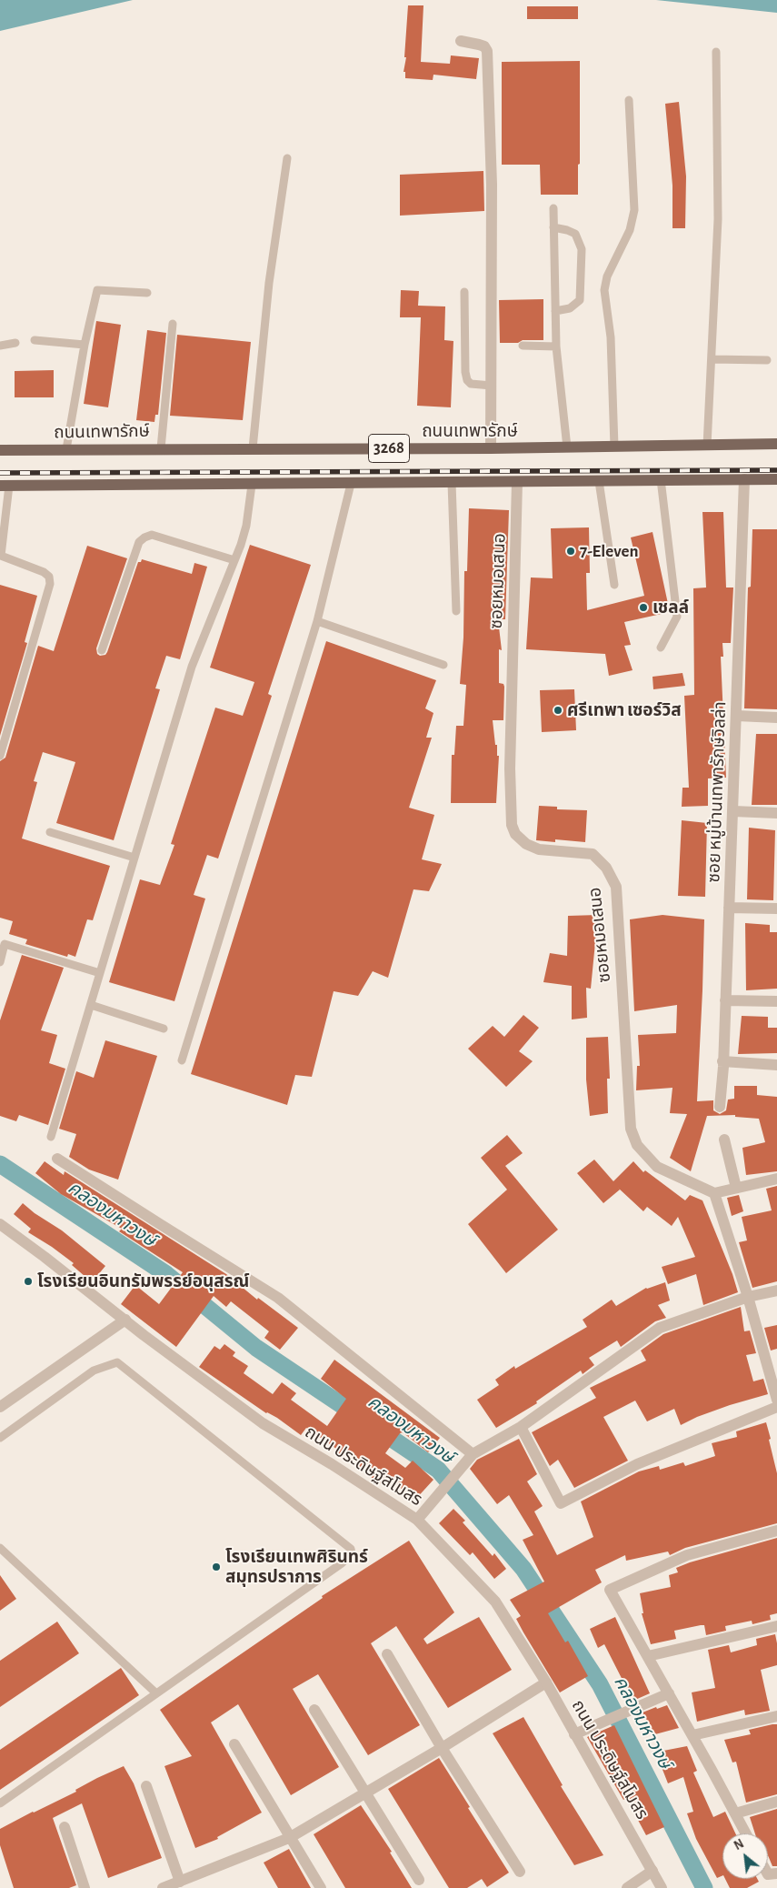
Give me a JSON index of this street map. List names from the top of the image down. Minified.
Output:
{"streets":{"main road":["ถนนเทพารักษ์","3268"],"street":["ซอยหมอเสนอ","ซอย หมู่บ้านเทพารักษ์วิลล่า","ถนน ประดิษฐ์สโมสร"]},"crossings":[["3268","ซอยหมอเสนอ"],["3268","ซอย หมู่บ้านเทพารักษ์วิลล่า"]],"water":["คลองมหาวงษ์"],"places":["7-Eleven","เชลล์","ศรีเทพา เซอร์วิส","โรงเรียนอินทรัมพรรย์อนุสรณ์","โรงเรียนเทพศิรินทร์ สมุทรปราการ"],"north":"top left"}
